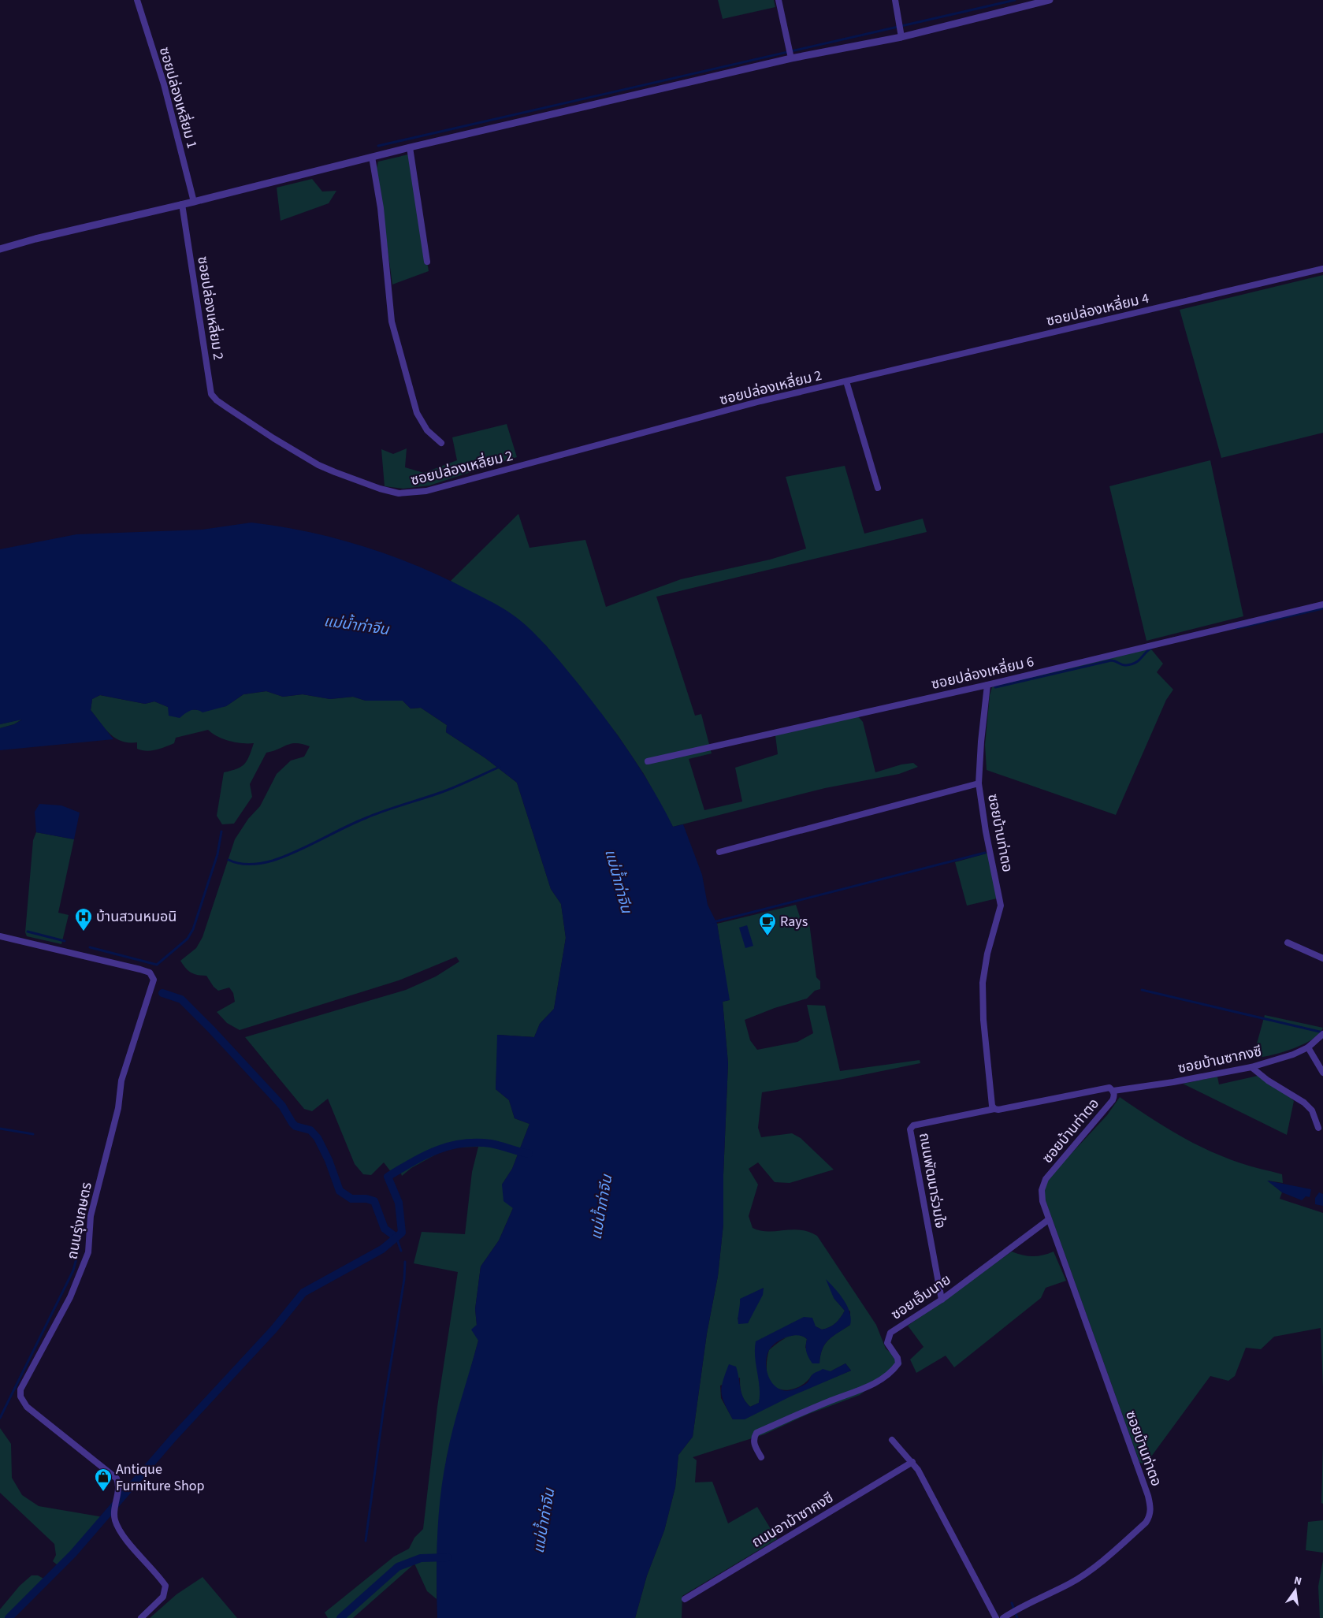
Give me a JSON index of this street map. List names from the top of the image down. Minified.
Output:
{"streets":{"street":["ซอยปล่องเหลี่ยม 1","ซอยปล่องเหลี่ยม 2","ซอยปล่องเหลี่ยม 4","ซอยปล่องเหลี่ยม 6","ซอยบ้านท่าตอ","ซอยบ้านซากงซี","ถนนพัฒนาร่วมใจ","ถนนรุ่งเกษตร","ซอยเอ็มนาย","ถนนอาม้าซากงซี"]},"crossings":[["ซอยปล่องเหลี่ยม 2","ซอยปล่องเหลี่ยม 4"],["ซอยปล่องเหลี่ยม 6","ซอยบ้านท่าตอ"],["ซอยบ้านท่าตอ","ซอยบ้านซากงซี"],["ซอยบ้านท่าตอ","ถนนพัฒนาร่วมใจ"],["ซอยบ้านท่าตอ","ซอยเอ็มนาย"],["ถนนพัฒนาร่วมใจ","ซอยเอ็มนาย"]],"water":["แม่น้ำท่าจีน"],"places":{"hospital":["บ้านสวนหมอนิ"],"cafe":["Rays"],"shop":["Antique Furniture Shop"]},"north":"top"}
